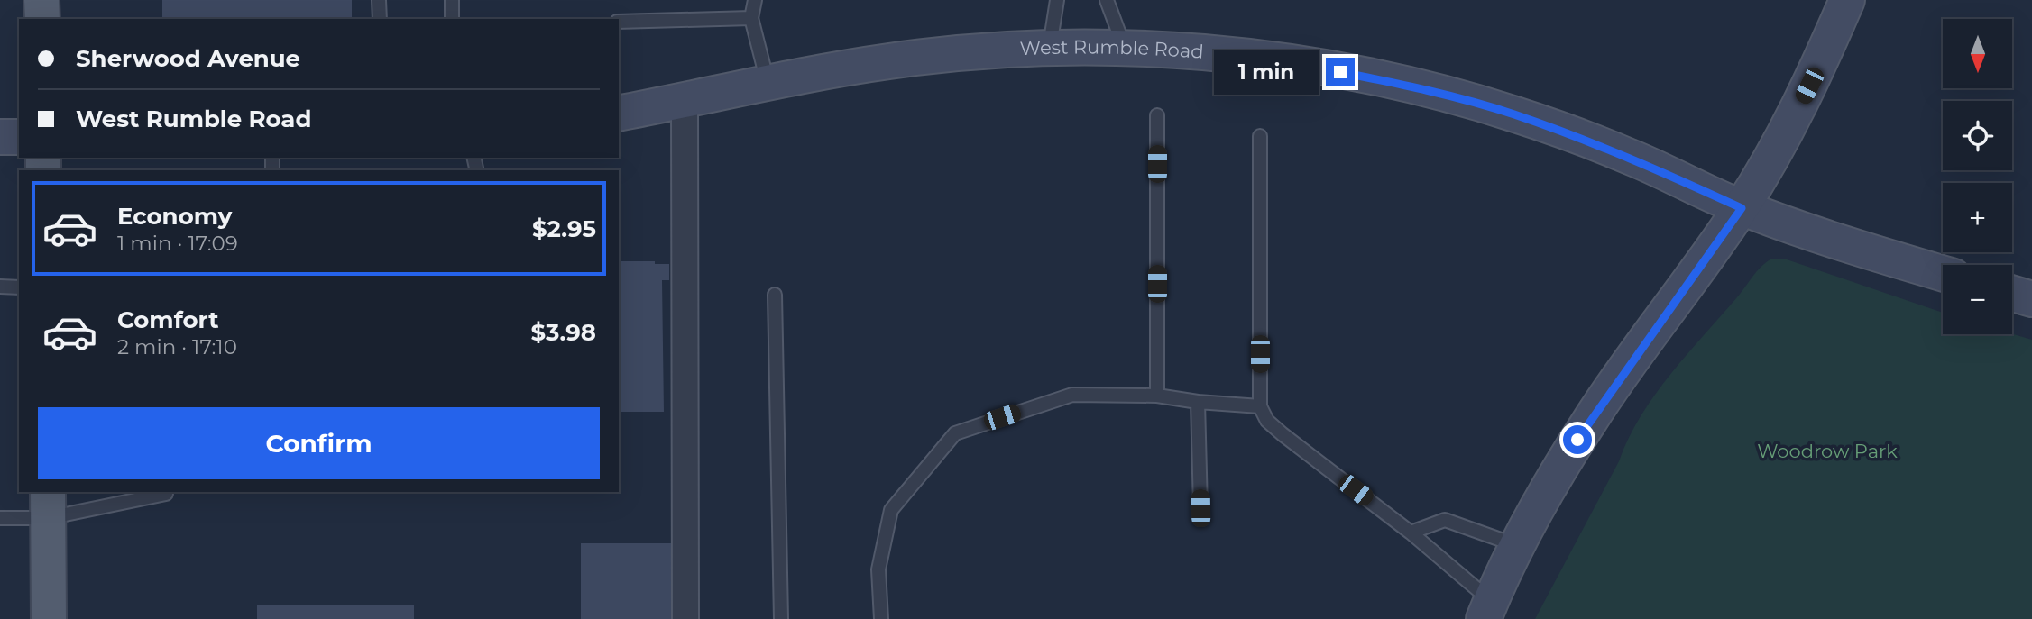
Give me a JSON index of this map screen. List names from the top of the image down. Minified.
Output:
{"streets":{"street":["West Rumble Road"]},"parks":["Woodrow Park"],"north":"bottom","page":{"map_buttons":["+","−"],"banner":["Sherwood Avenue","West Rumble Road"],"bubble":"1 min","list":[{"name":"Economy","note":"1 min · 17:09","value":"$2.95"},{"name":"Comfort","note":"2 min · 17:10","value":"$3.98"}],"buttons":"Confirm"}}
